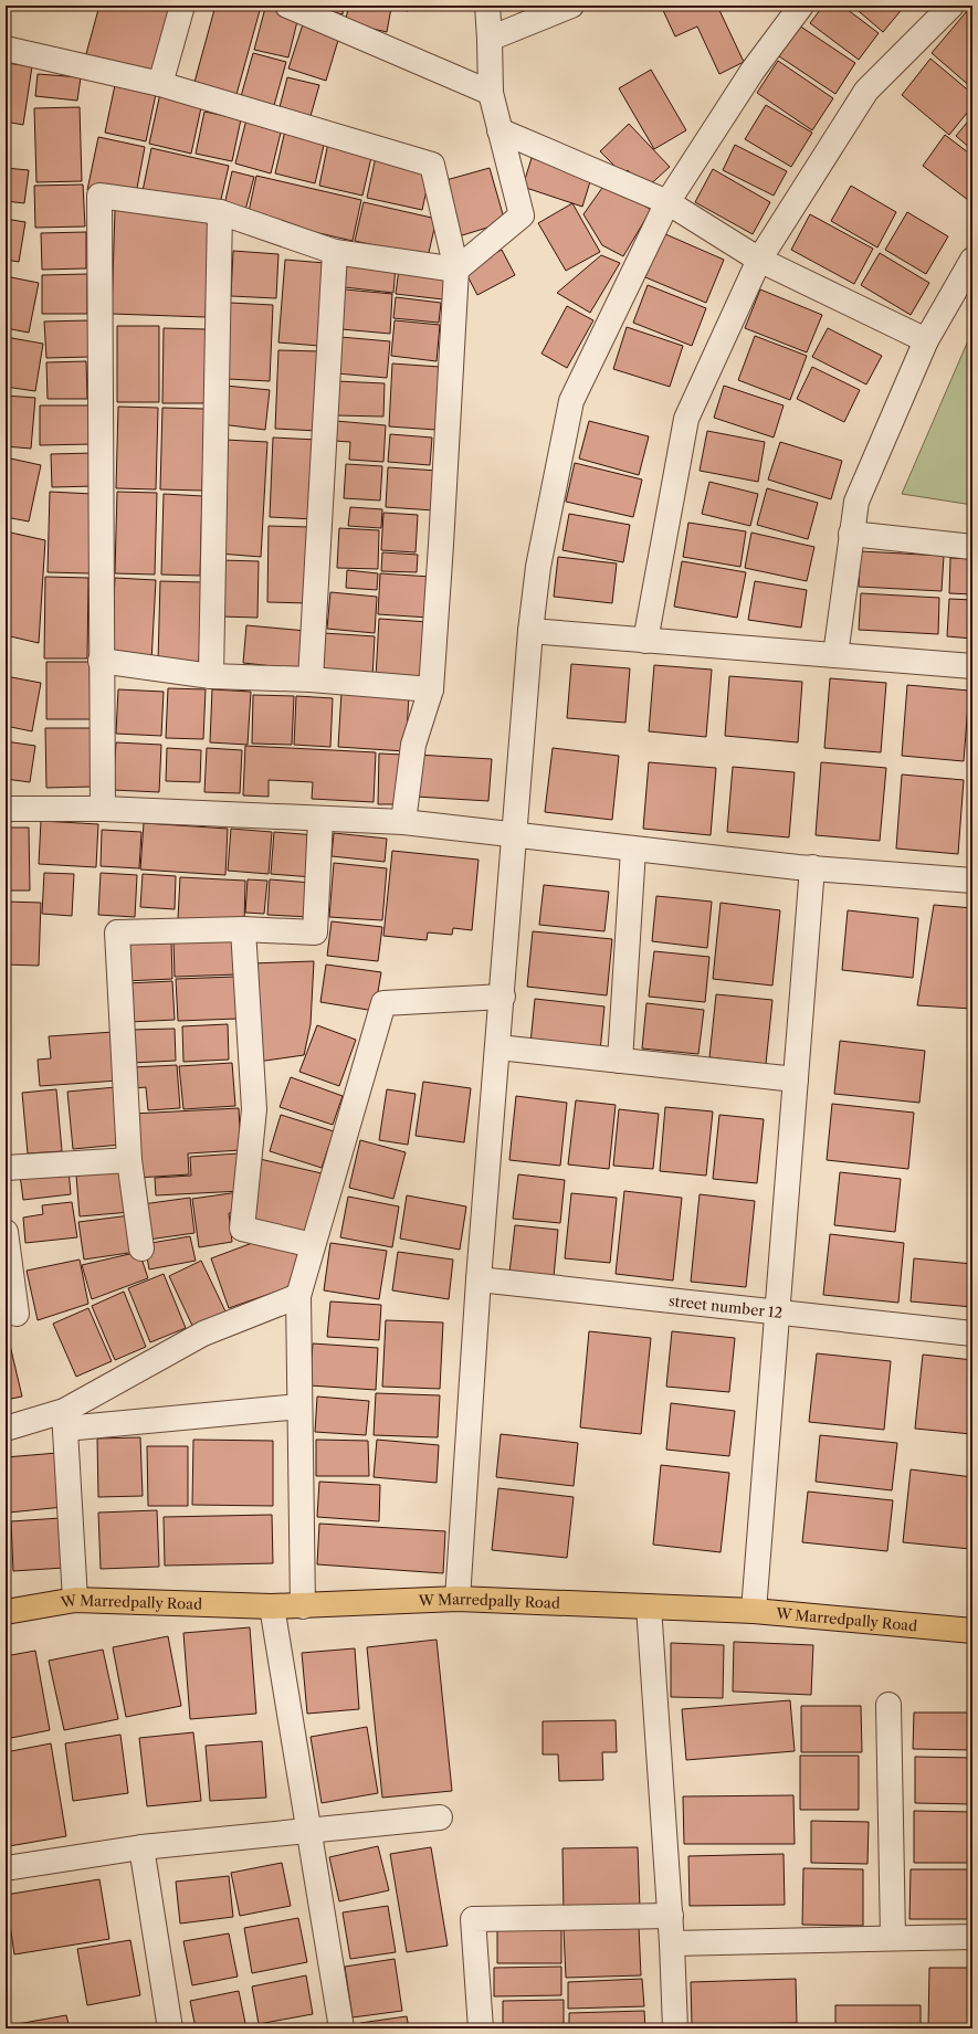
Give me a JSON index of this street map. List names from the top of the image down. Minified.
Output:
{"streets":{"main road":["W Marredpally Road"],"street":["street number 12"]}}
